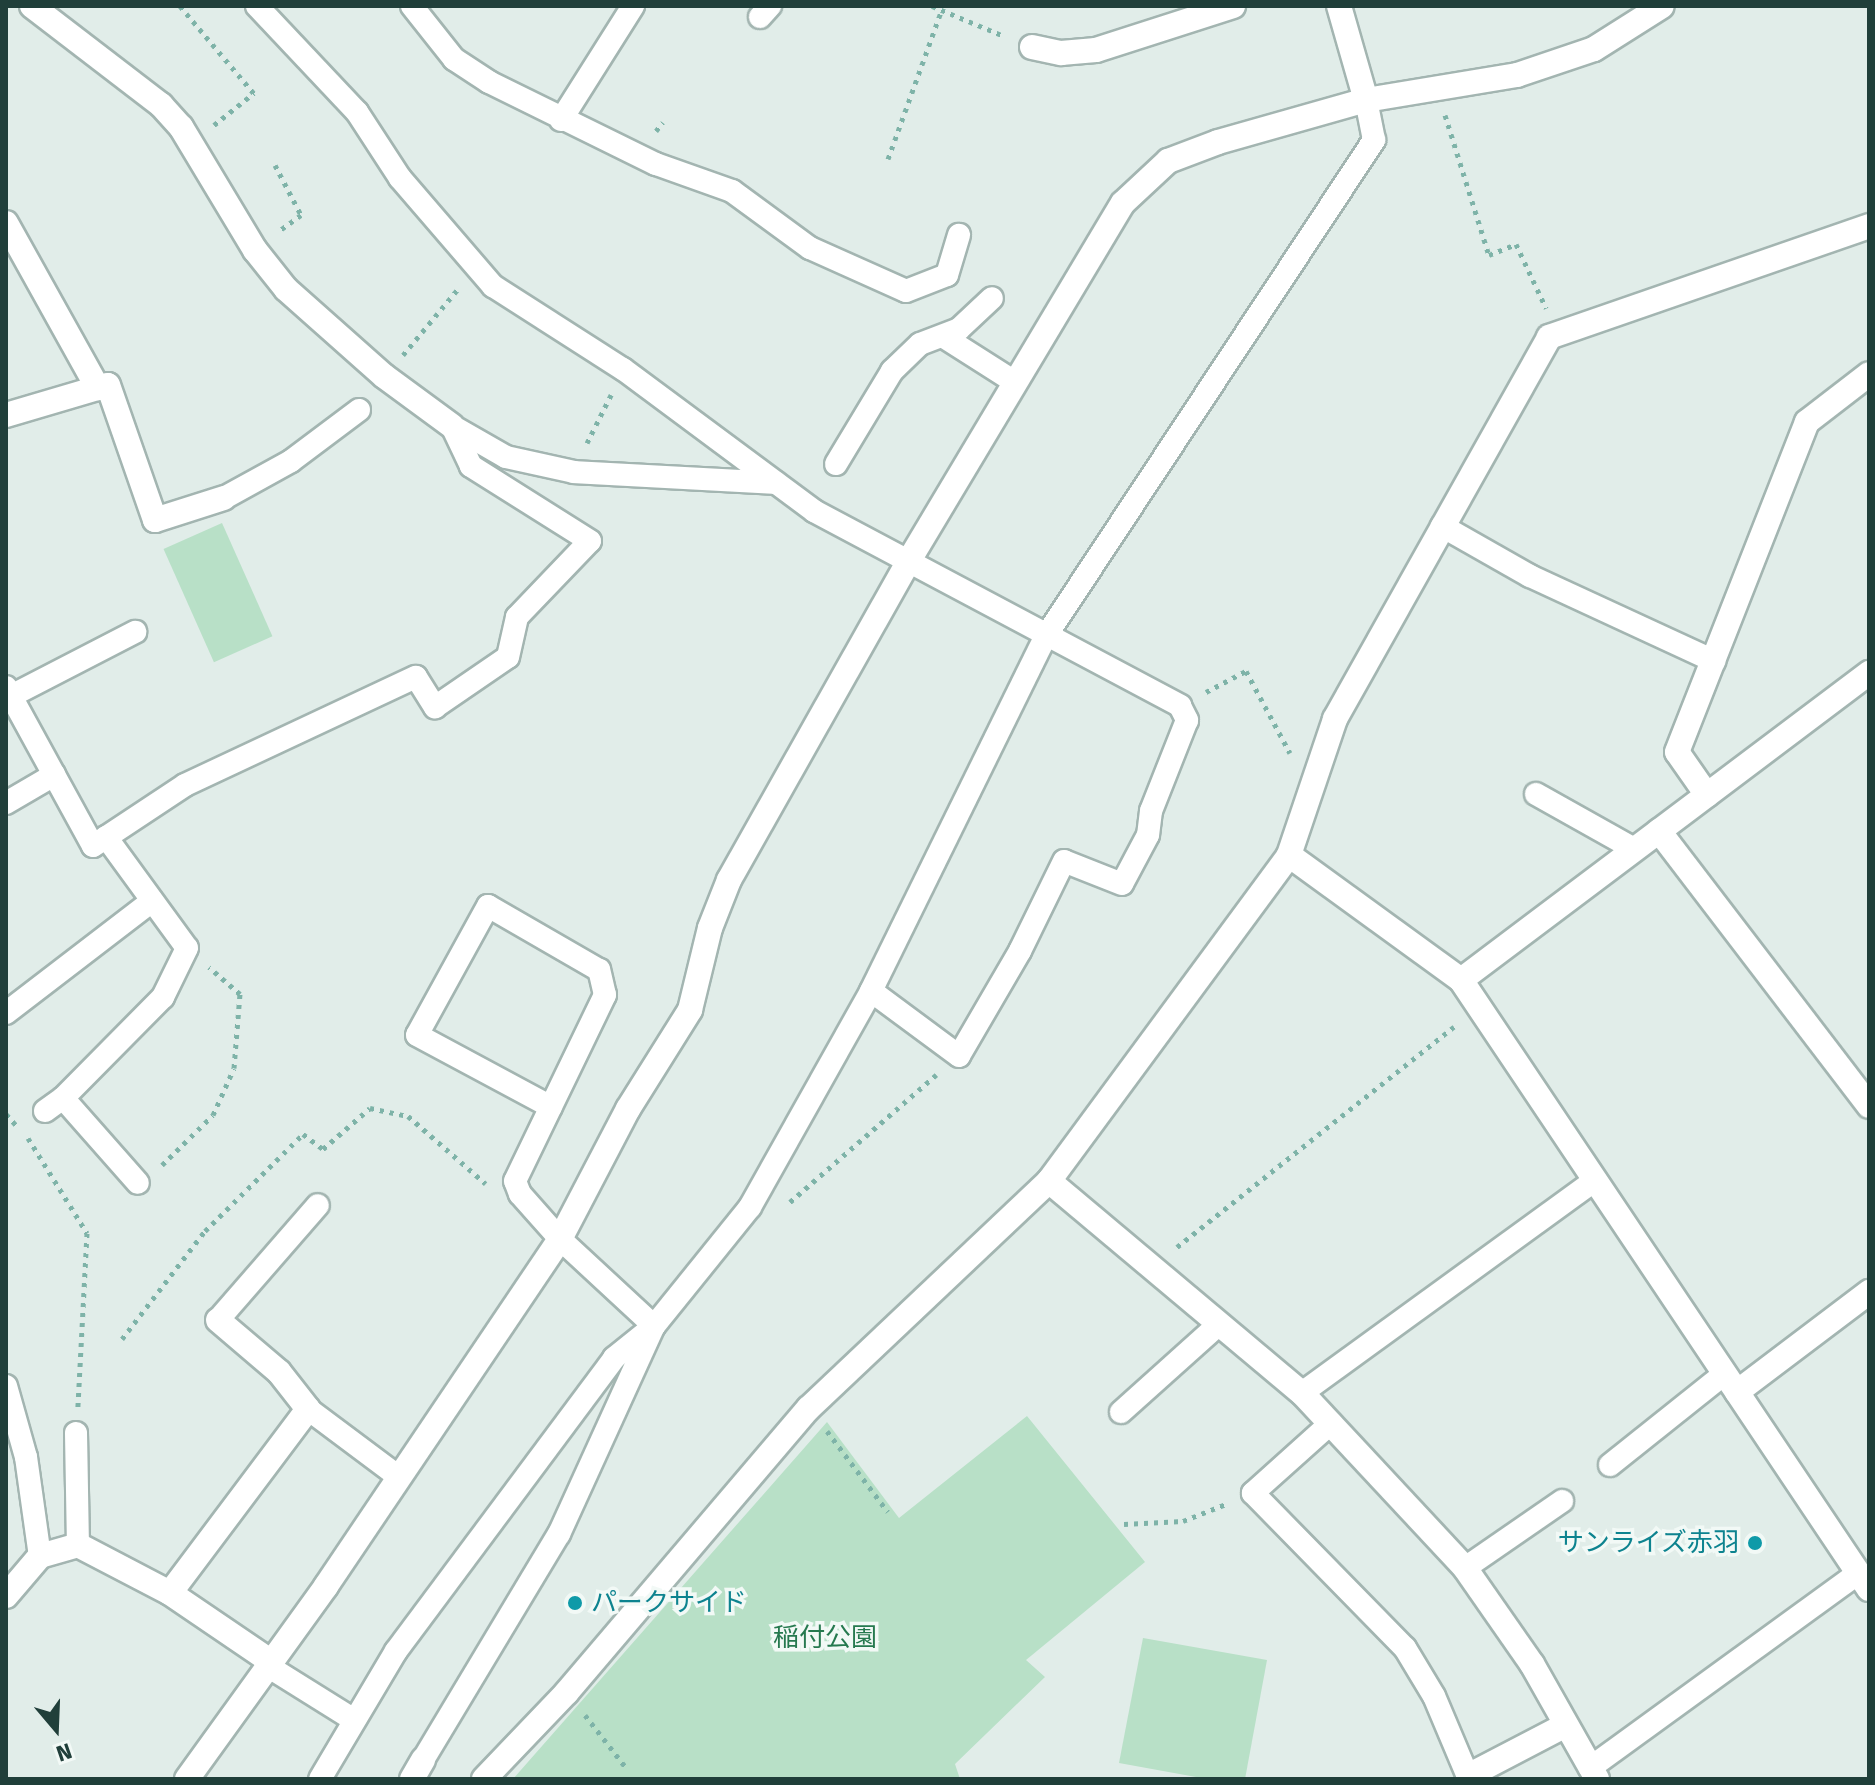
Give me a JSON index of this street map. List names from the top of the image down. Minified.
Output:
{"parks":["稲付公園"],"places":["サンライズ赤羽","パークサイド"],"north":"bottom"}
